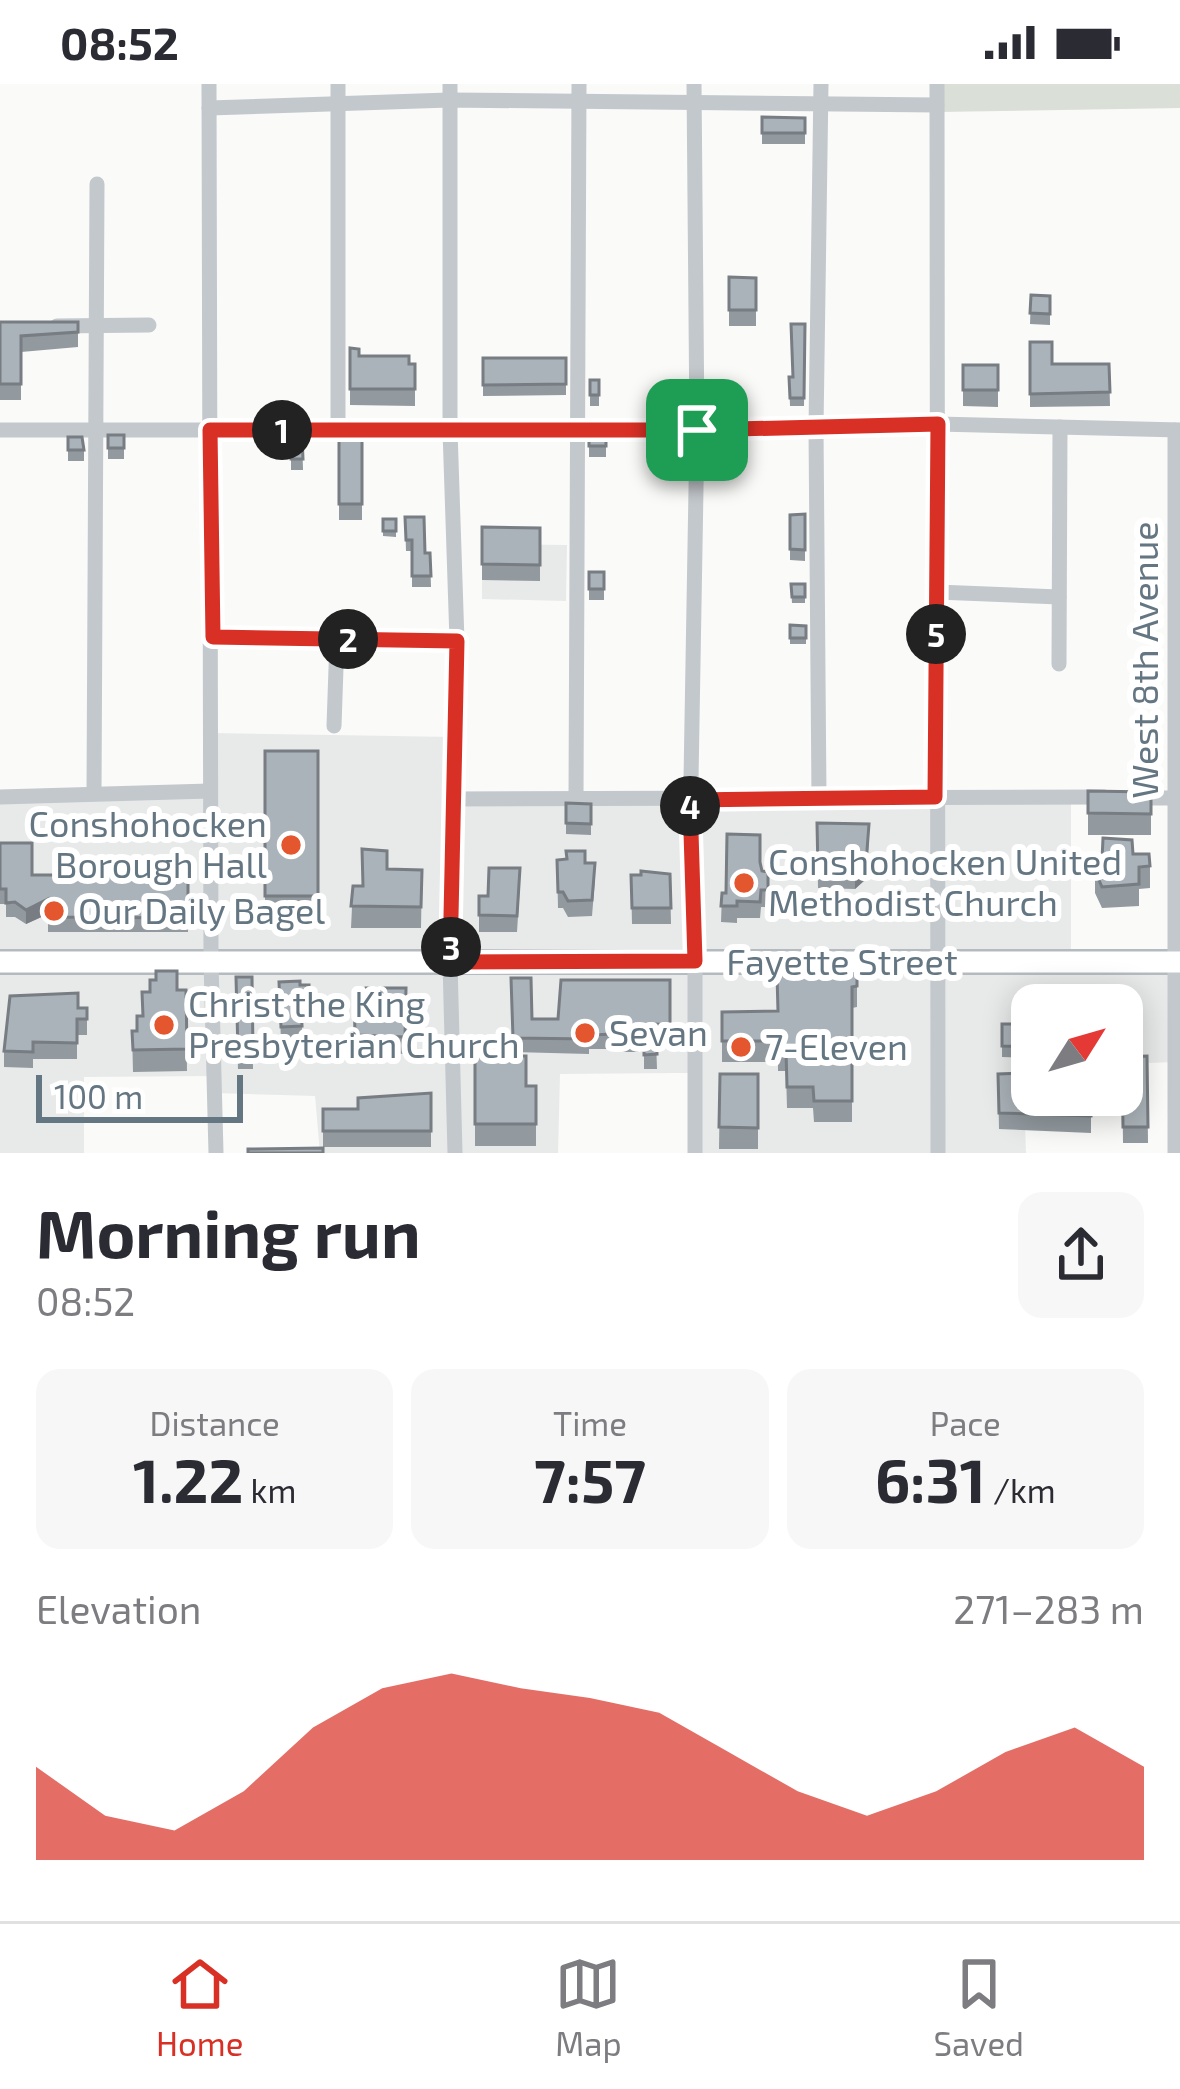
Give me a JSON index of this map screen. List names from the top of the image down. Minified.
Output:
{"streets":{"main road":["Fayette Street"],"street":["West 8th Avenue"]},"crossings":[["West 8th Avenue","Fayette Street"]],"places":["Conshohocken Borough Hall","Conshohocken United Methodist Church","Our Daily Bagel","Christ the King Presbyterian Church","Sevan","7-Eleven"],"scale_bar":"100 m","north":"top right","page":{"status":"08:52","pins":["1","5","2","4","3"],"scale":"100 m","heading":["Morning run","08:52"],"stats":[["Distance","1.22 km"],["Time","7:57"],["Pace","6:31 /km"]],"chart":["Elevation","271–283 m"],"tabs":["Home","Map","Saved"]}}
